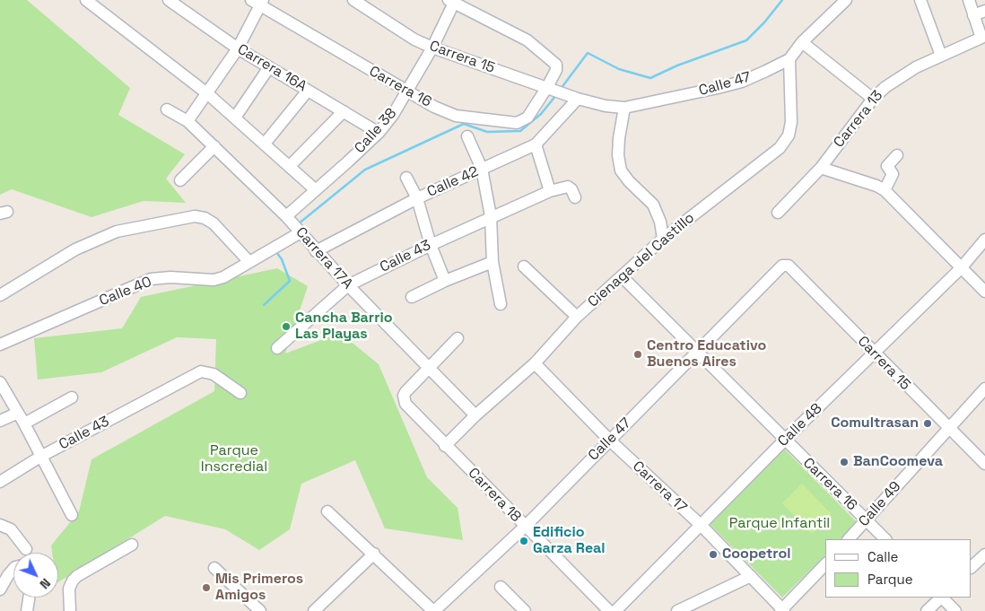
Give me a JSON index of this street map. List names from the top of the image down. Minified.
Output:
{"streets":{"street":["Carrera 15","Carrera 16A","Calle 47","Carrera 16","Carrera 13","Calle 38","Calle 42","Calle 43","Carrera 17A","Cienaga del Castillo","Calle 40","Calle 48","Carrera 17","Carrera 18","Calle 49"]},"crossings":[["Carrera 15","Calle 47"],["Carrera 15","Carrera 16"],["Carrera 15","Calle 38"],["Carrera 15","Calle 42"],["Carrera 15","Calle 48"],["Carrera 15","Calle 49"],["Carrera 16A","Calle 38"],["Calle 47","Carrera 16"],["Calle 47","Calle 42"],["Calle 47","Cienaga del Castillo"],["Calle 47","Carrera 17"],["Calle 47","Carrera 18"],["Carrera 16","Calle 38"],["Carrera 16","Cienaga del Castillo"],["Carrera 16","Calle 48"],["Carrera 16","Calle 49"],["Calle 38","Carrera 17A"],["Calle 38","Calle 40"],["Calle 42","Carrera 17A"],["Calle 43","Carrera 17A"],["Carrera 17A","Cienaga del Castillo"],["Carrera 17A","Calle 40"],["Carrera 17A","Carrera 18"],["Cienaga del Castillo","Carrera 17"],["Cienaga del Castillo","Carrera 18"],["Calle 48","Carrera 17"]],"parks":["Parque Inscredial","Parque Infantil"],"places":["Cancha Barrio Las Playas","Centro Educativo Buenos Aires","Comultrasan","BanCoomeva","Edificio Garza Real","Coopetrol","Mis Primeros Amigos"],"legend":["Calle","Parque"],"north":"bottom right"}
